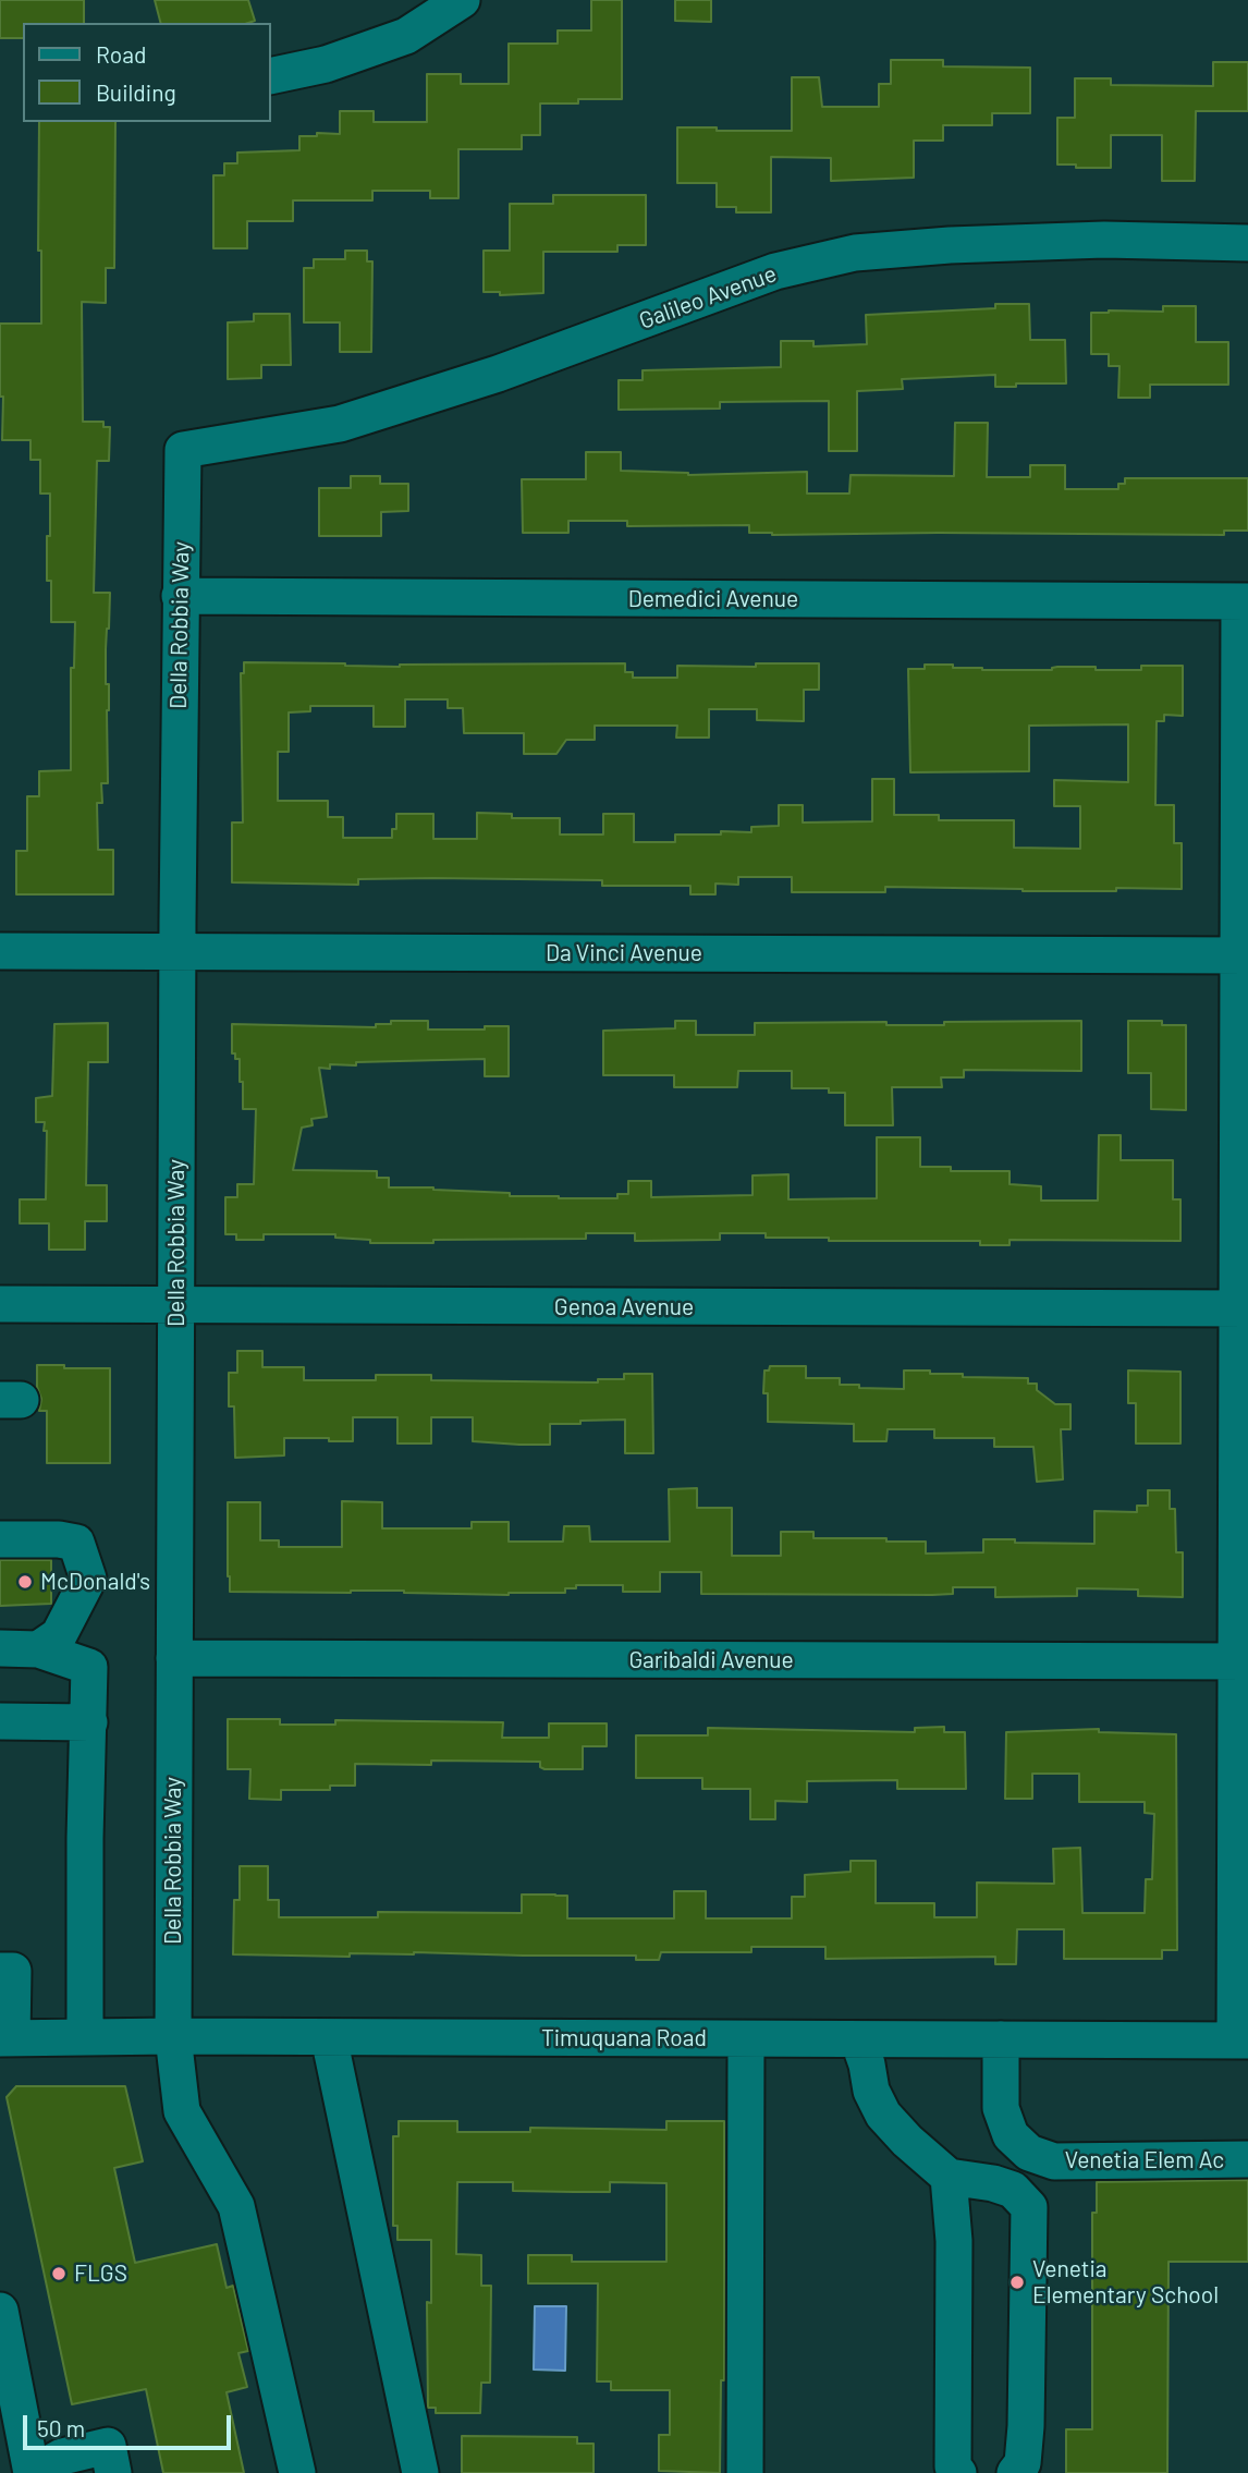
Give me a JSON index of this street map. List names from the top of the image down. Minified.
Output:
{"streets":{"street":["Galileo Avenue","Demedici Avenue","Della Robbia Way","Da Vinci Avenue","Genoa Avenue","Garibaldi Avenue","Timuquana Road","Venetia Elem Ac"]},"crossings":[["Galileo Avenue","Della Robbia Way"],["Demedici Avenue","Della Robbia Way"],["Della Robbia Way","Da Vinci Avenue"],["Della Robbia Way","Genoa Avenue"],["Della Robbia Way","Garibaldi Avenue"],["Della Robbia Way","Timuquana Road"],["Timuquana Road","Venetia Elem Ac"]],"places":["McDonald's","FLGS","Venetia Elementary School"],"legend":["Road","Building"],"scale_bar":"50 m"}
